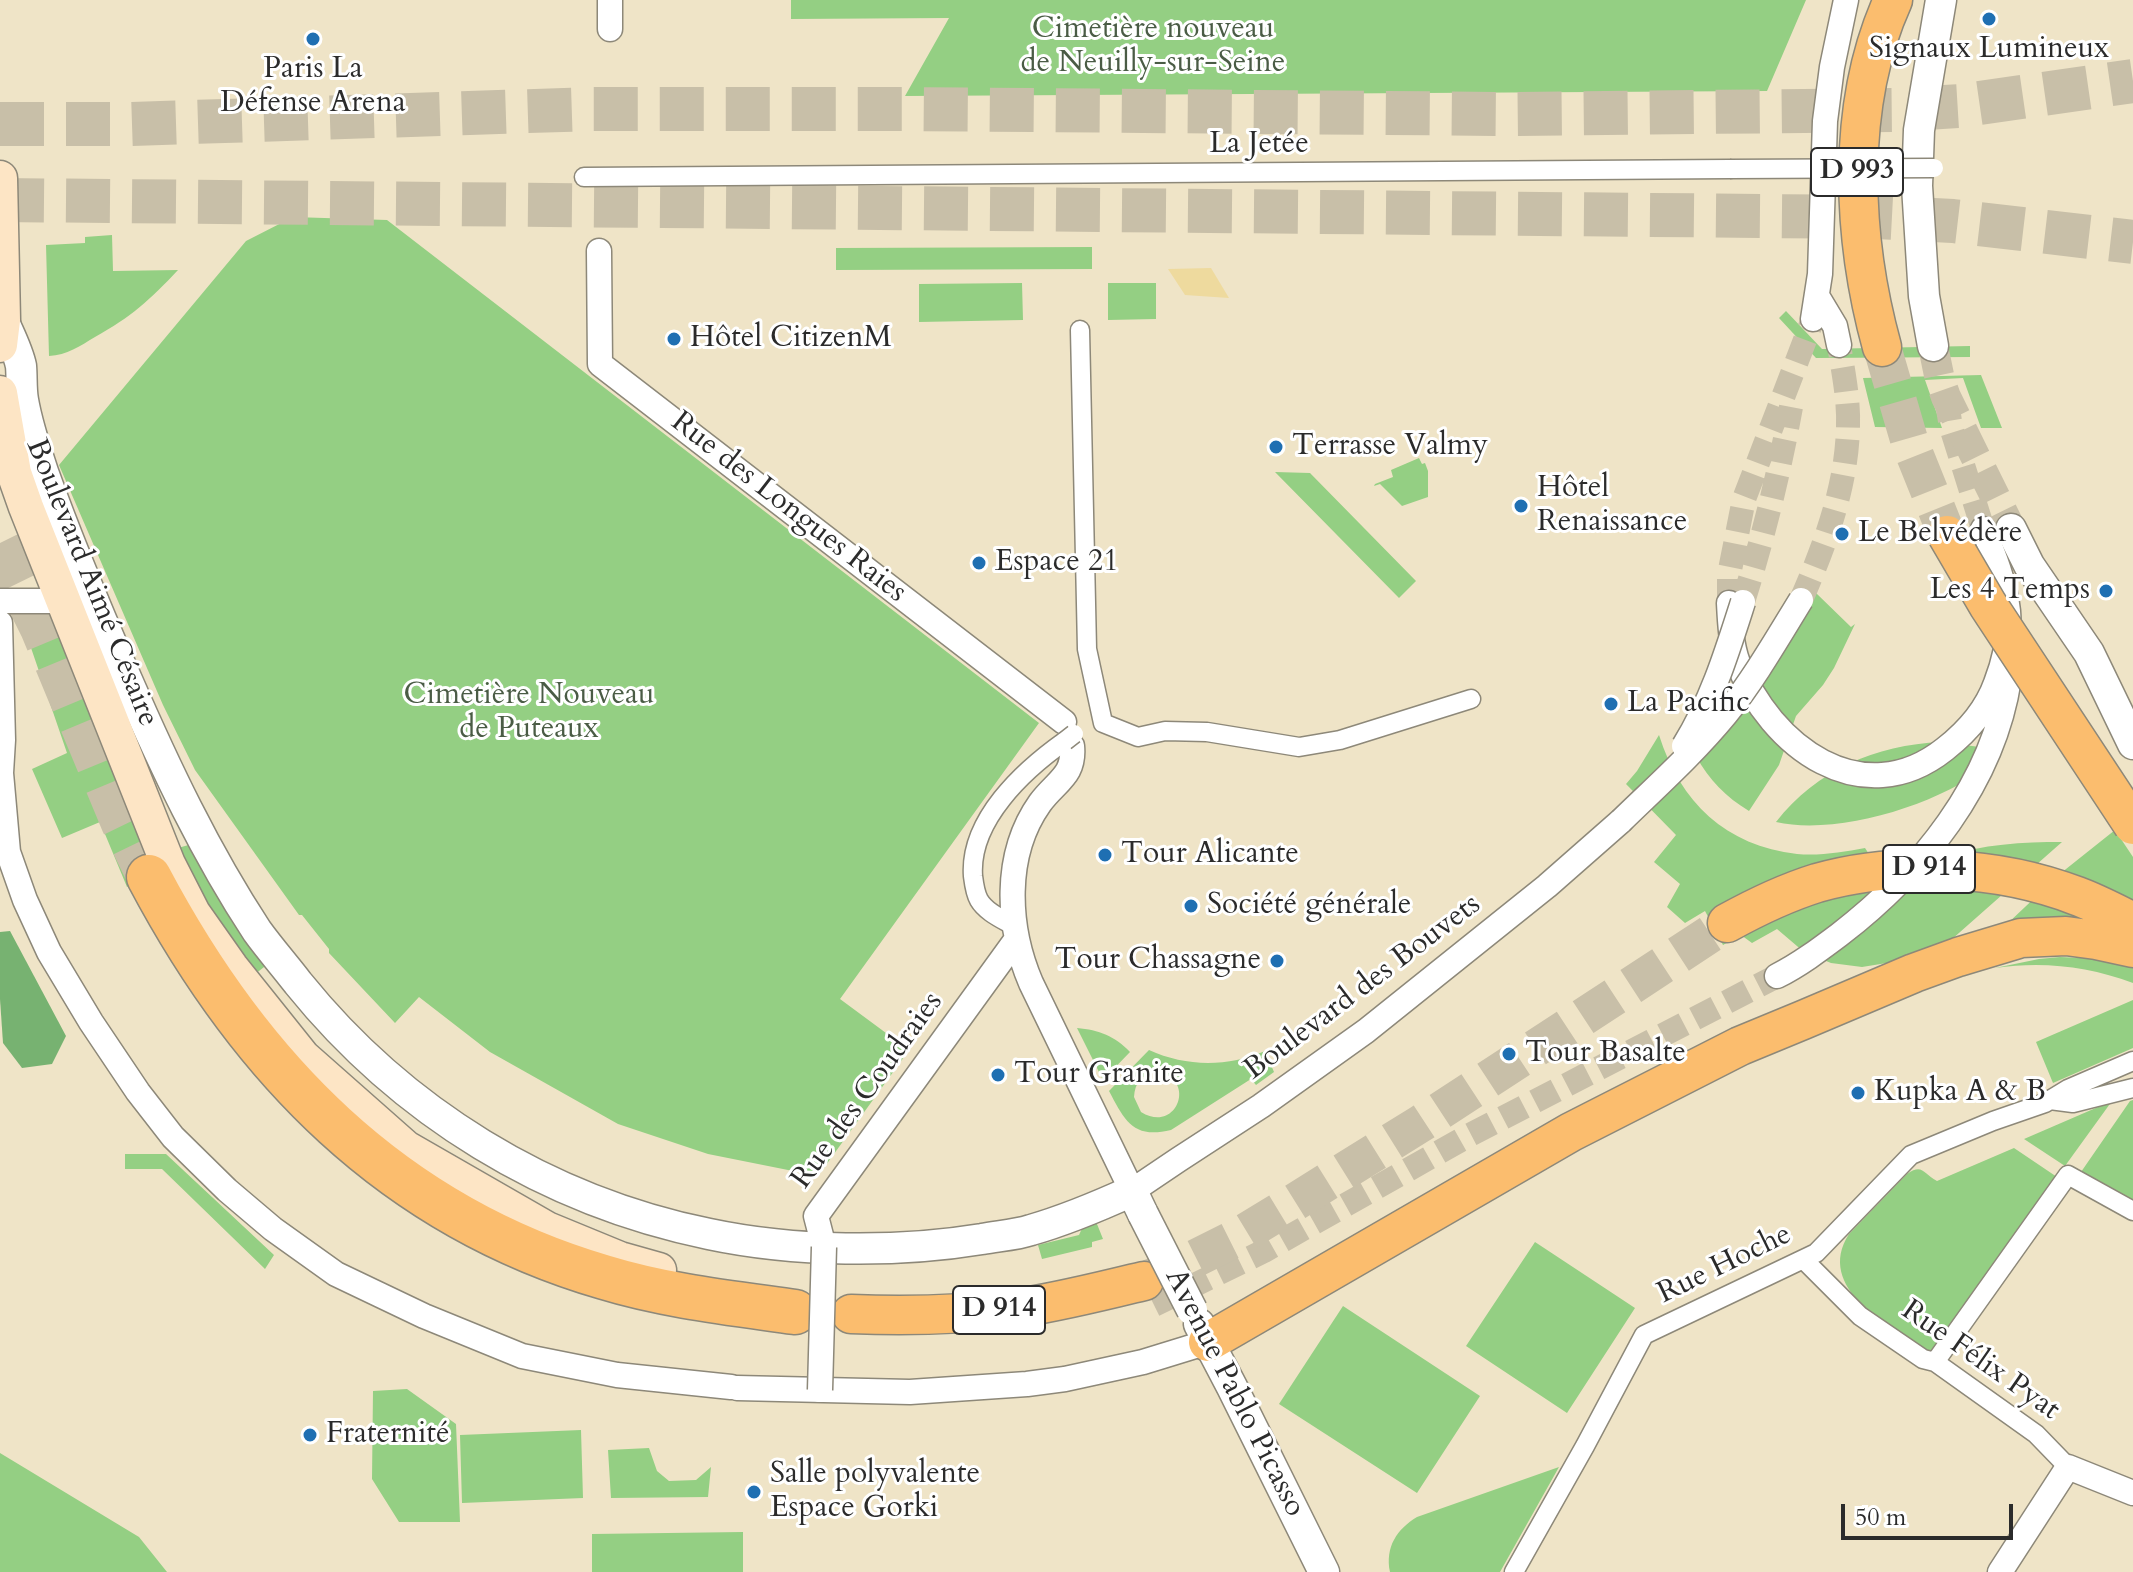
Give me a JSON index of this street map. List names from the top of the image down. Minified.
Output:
{"streets":{"main road":["D 993","Boulevard Aimé Césaire","D 914"],"street":["La Jetée","Rue des Longues Raies","Boulevard des Bouvets","Rue des Coudraies","Rue Hoche","Rue Félix Pyat","Avenue Pablo Picasso"]},"crossings":[["Boulevard Aimé Césaire","Boulevard des Bouvets"],["Boulevard Aimé Césaire","Rue des Coudraies"],["Boulevard Aimé Césaire","Avenue Pablo Picasso"],["Boulevard des Bouvets","Avenue Pablo Picasso"],["Rue Hoche","Rue Félix Pyat"]],"parks":["Cimetière nouveau de Neuilly-sur-Seine","Cimetière Nouveau de Puteaux"],"places":["Signaux Lumineux","Paris La Défense Arena","Hôtel CitizenM","Terrasse Valmy","Hôtel Renaissance","Le Belvédère","Espace 21","Les 4 Temps","La Pacific","Tour Alicante","Société générale","Tour Chassagne","Tour Basalte","Tour Granite","Kupka A & B","Fraternité","Salle polyvalente Espace Gorki"],"scale_bar":"50 m"}
